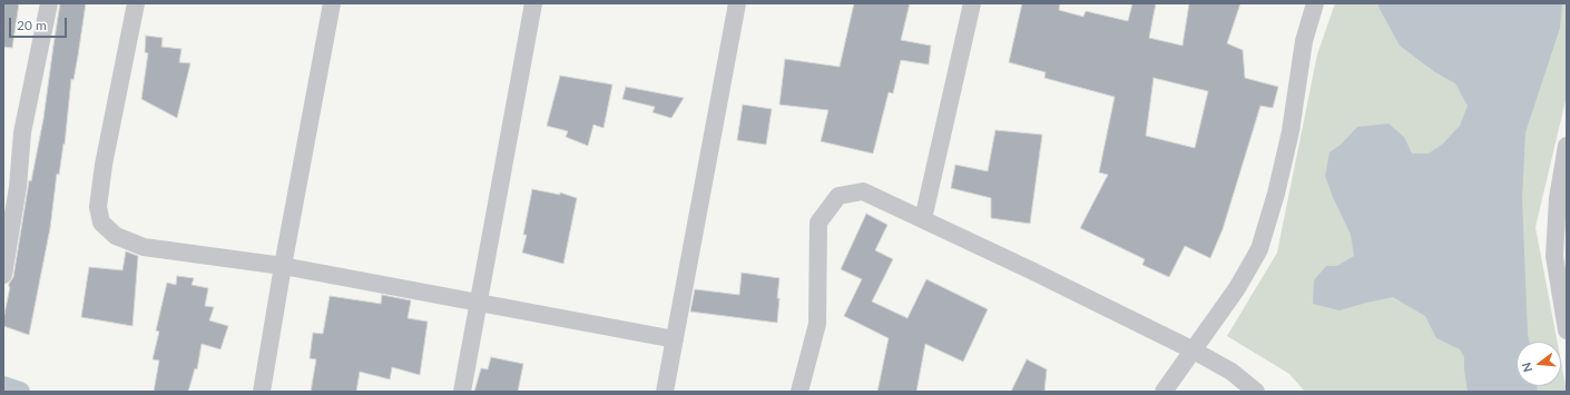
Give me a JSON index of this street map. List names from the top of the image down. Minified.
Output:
{"scale_bar":"20 m","north":"left"}
